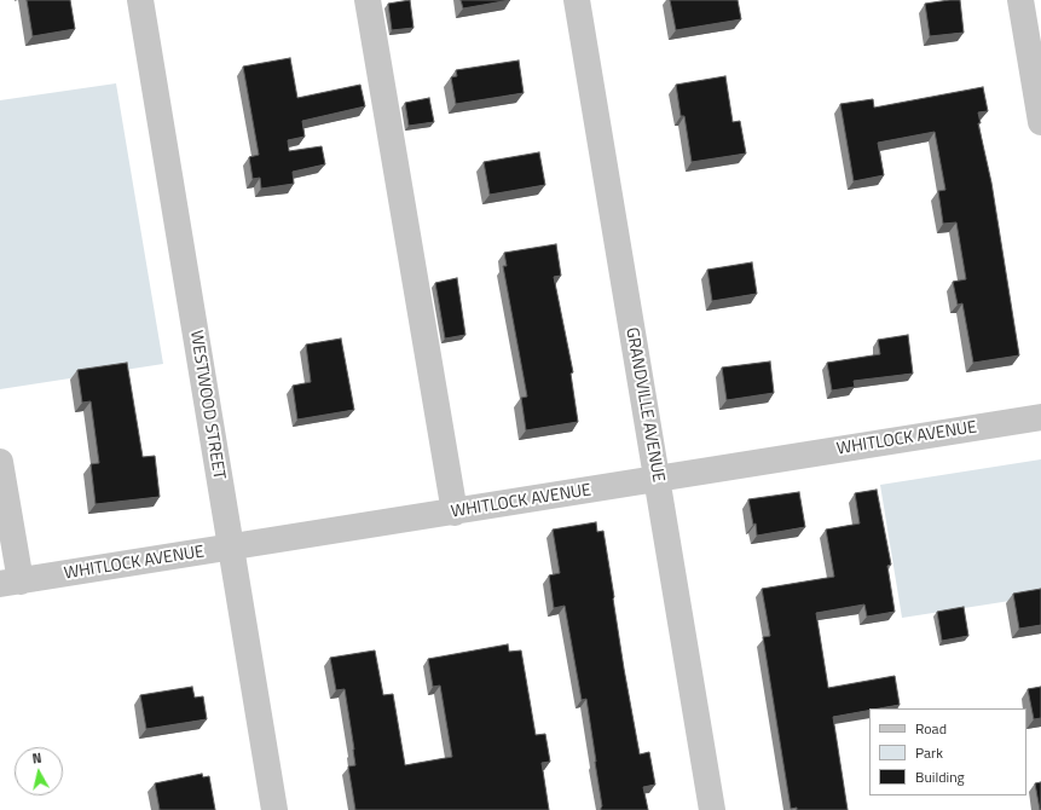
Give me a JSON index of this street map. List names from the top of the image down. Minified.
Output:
{"streets":{"street":["WESTWOOD STREET","GRANDVILLE AVENUE","WHITLOCK AVENUE"]},"crossings":[["WESTWOOD STREET","WHITLOCK AVENUE"],["GRANDVILLE AVENUE","WHITLOCK AVENUE"]],"legend":["Road","Park","Building"],"north":"top"}
